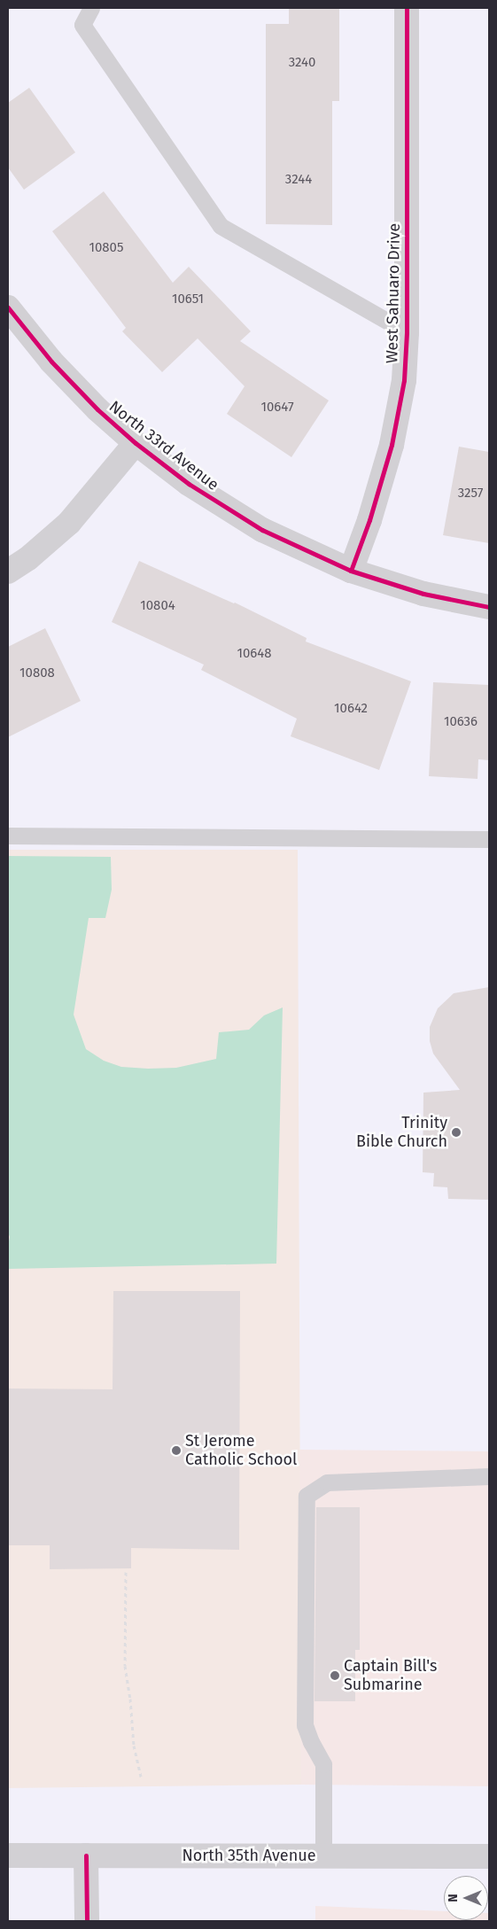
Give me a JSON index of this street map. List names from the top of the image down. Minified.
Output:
{"streets":{"street":["West Sahuaro Drive","North 33rd Avenue","North 35th Avenue"]},"crossings":[["West Sahuaro Drive","North 33rd Avenue"]],"places":["Trinity Bible Church","St Jerome Catholic School","Captain Bill's Submarine"],"house_numbers":["3240","3244","10805","10651","10647","3257","10804","10648","10808","10642","10636"],"north":"left"}
